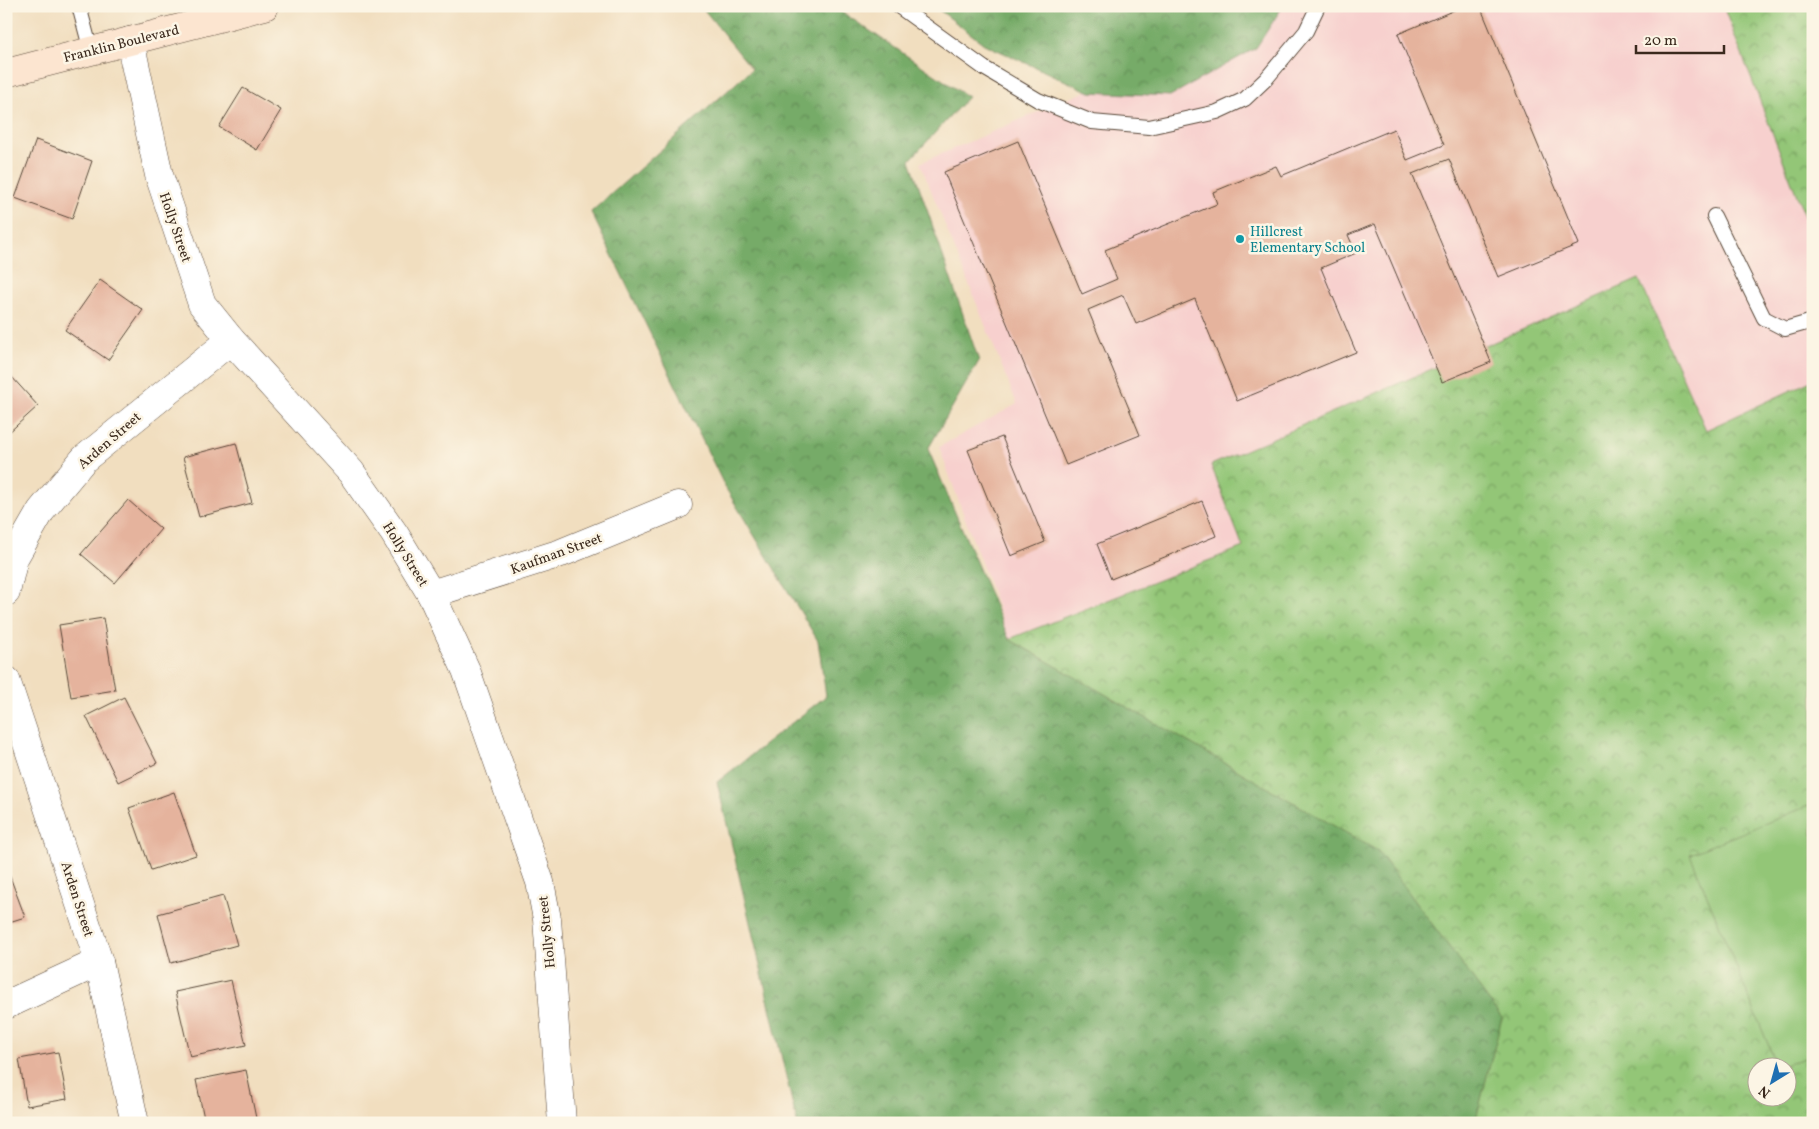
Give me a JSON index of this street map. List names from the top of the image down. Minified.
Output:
{"streets":{"street":["Franklin Boulevard","Holly Street","Arden Street","Kaufman Street"]},"crossings":[["Franklin Boulevard","Holly Street"],["Holly Street","Arden Street"],["Holly Street","Kaufman Street"]],"places":["Hillcrest Elementary School"],"scale_bar":"20 m","north":"bottom left"}
